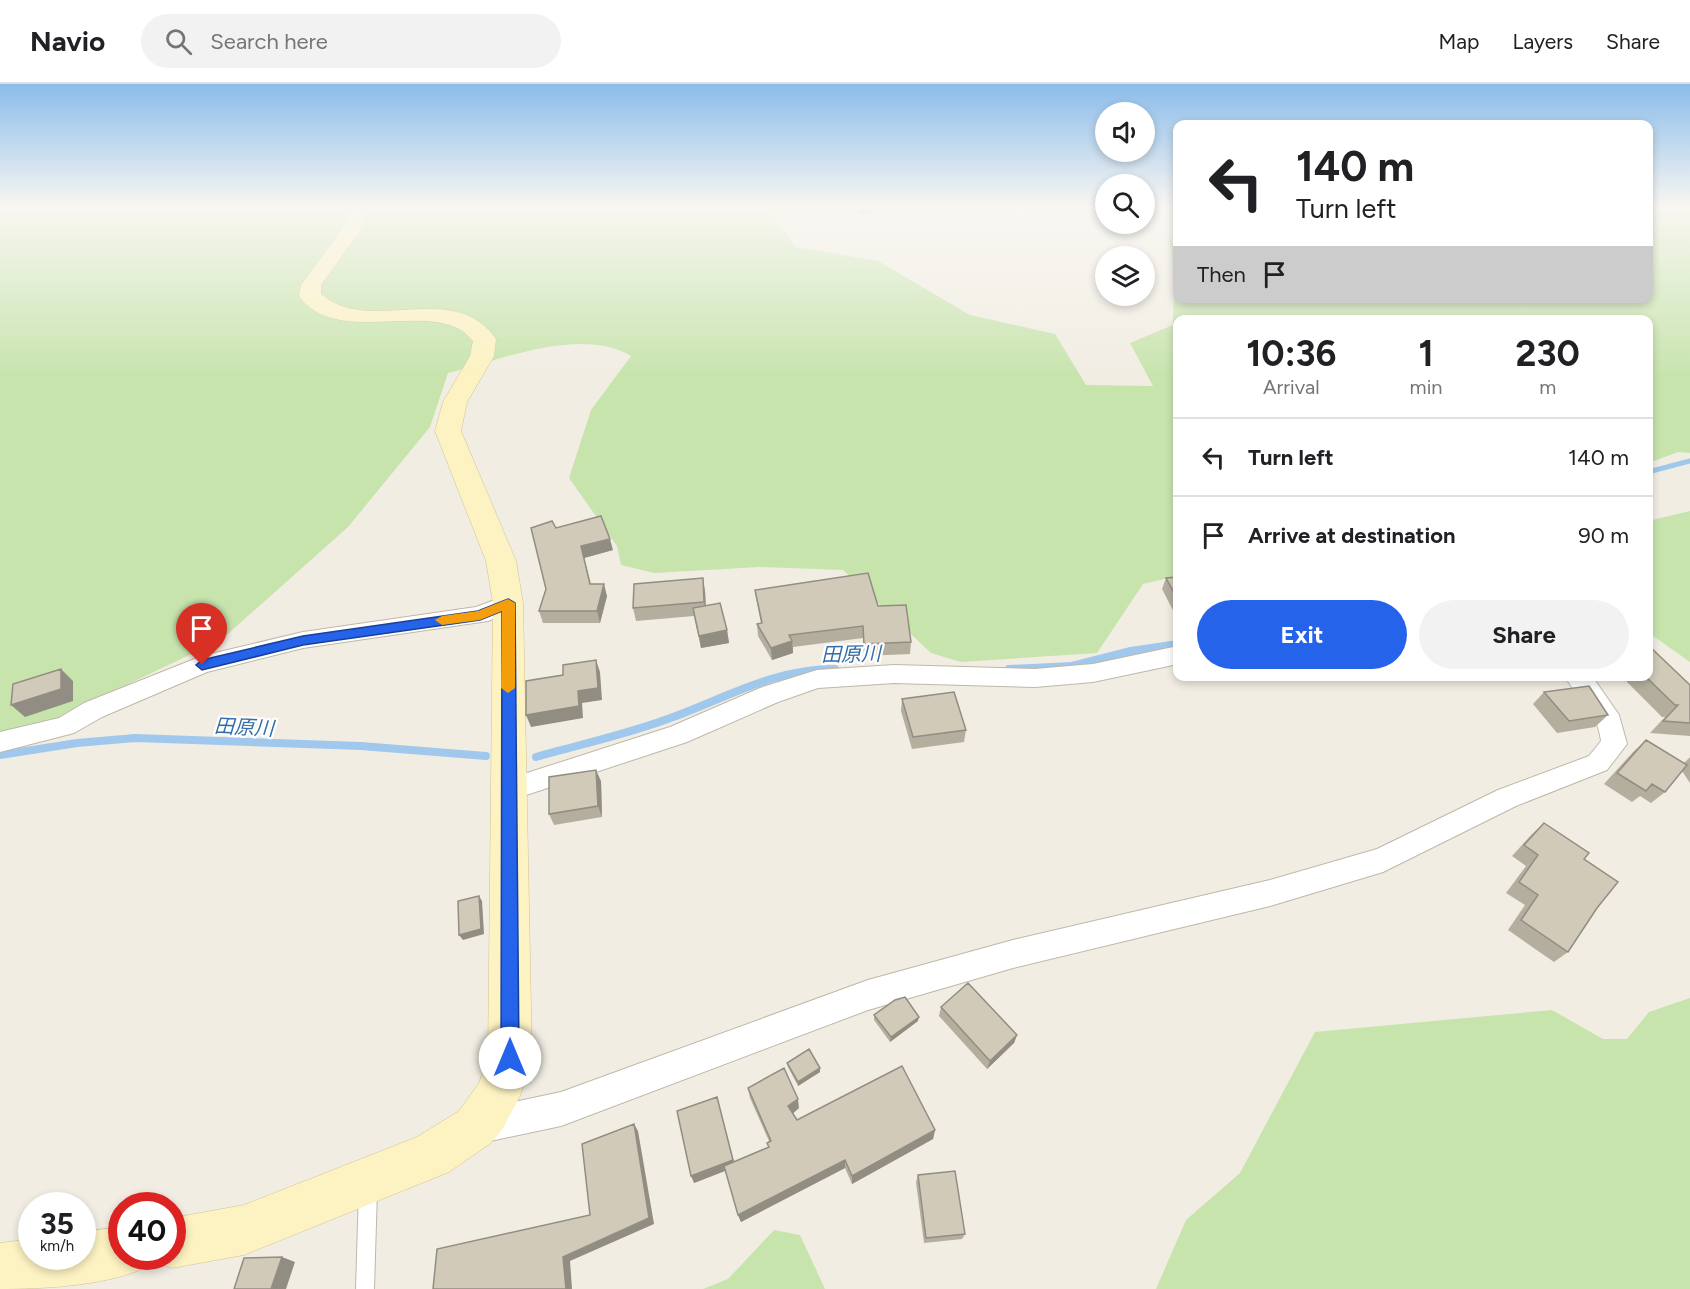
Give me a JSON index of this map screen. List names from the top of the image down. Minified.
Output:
{"water":["田原川"],"page":{"header":"Navio","search":"Search here","nav":["Map","Layers","Share"],"turn":["140 m","Turn left"],"then":"Then","eta":["10:36","Arrival","1","min","230","m"],"list":[{"name":"Turn left","value":"140 m"},{"name":"Arrive at destination","value":"90 m"}],"buttons":["Exit","Share"],"speed":"35 km/h","limit":"40"}}
